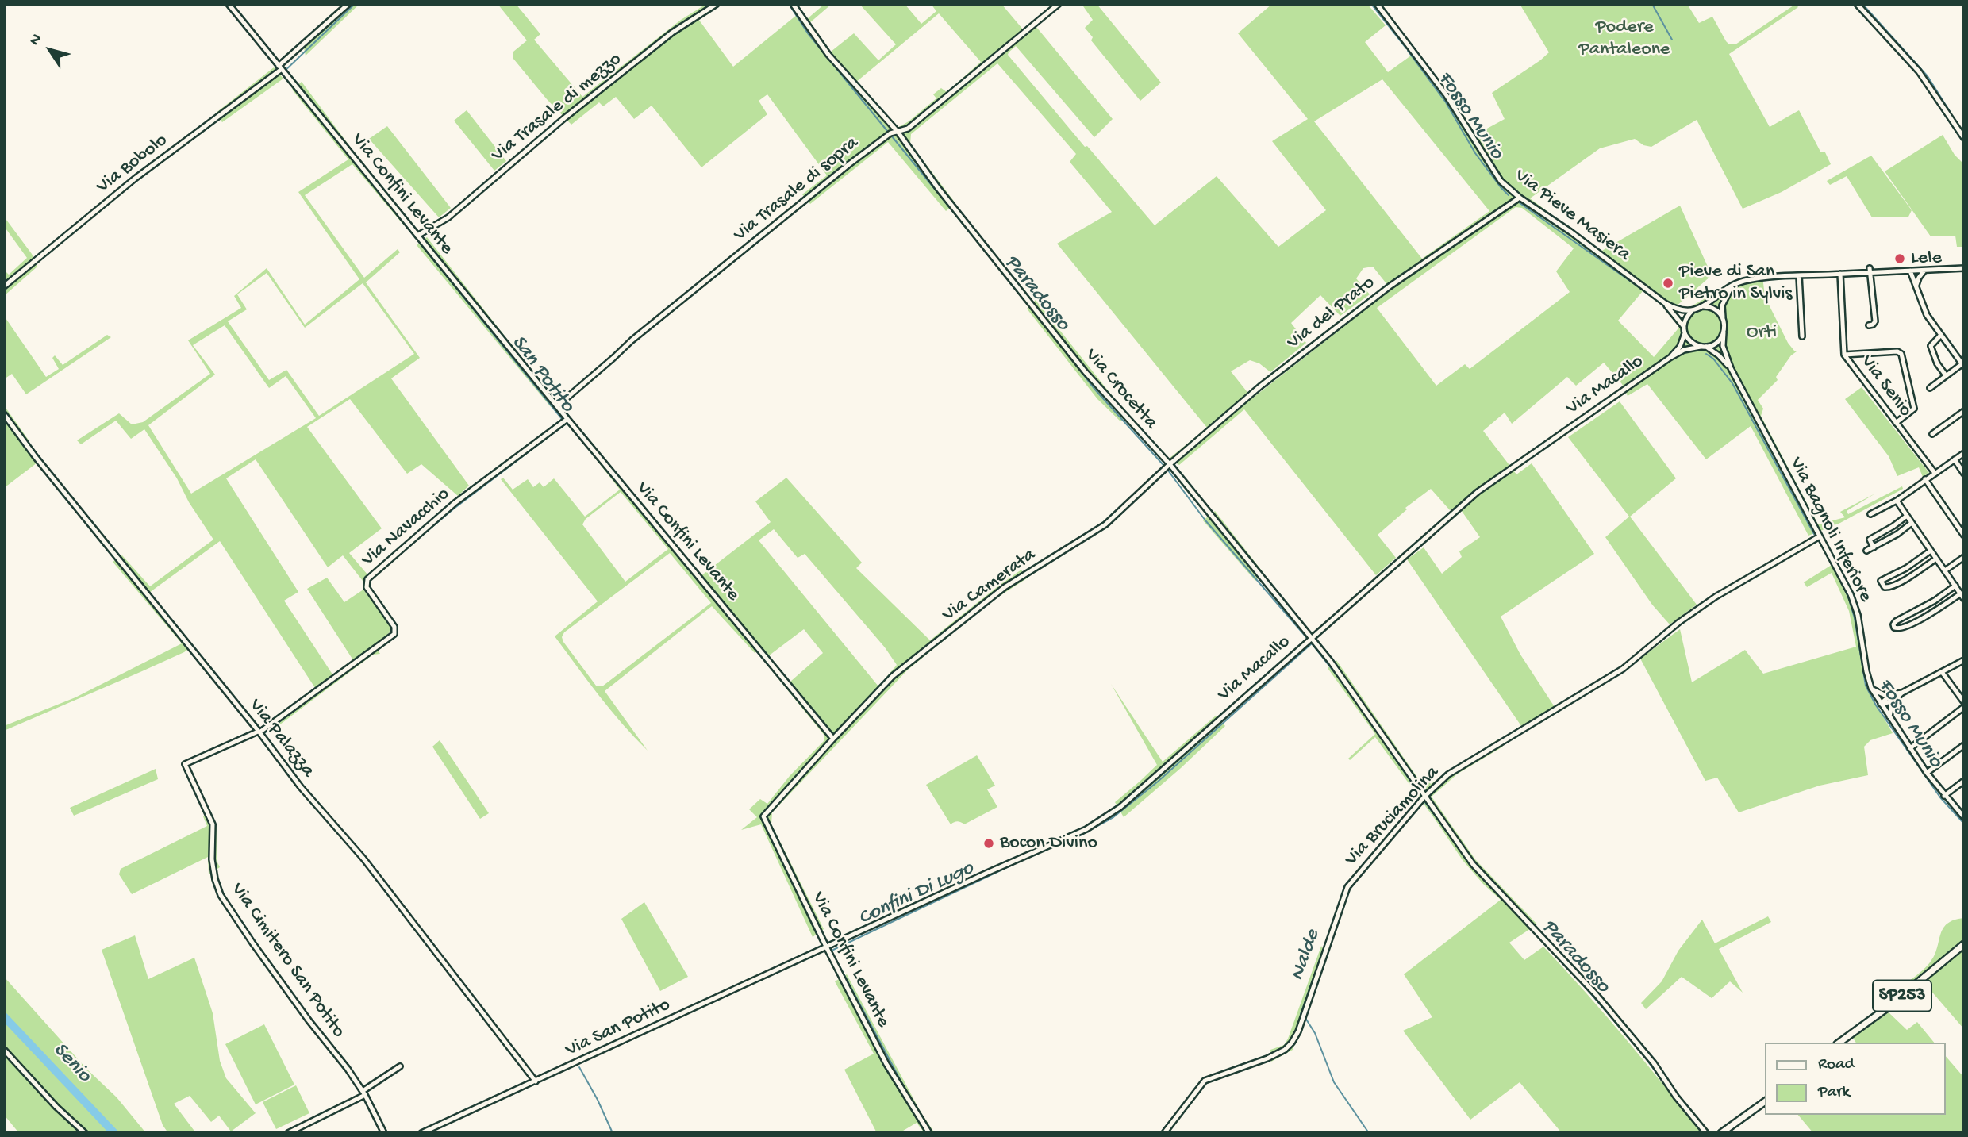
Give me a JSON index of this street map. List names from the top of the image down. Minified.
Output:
{"streets":{"main road":["SP253"],"street":["Via Trasale di mezzo","Via Bobolo","Via Trasale di sopra","Via Confini Levante","Via Pieve Masiera","Via del Prato","Via Macallo","Via Senio","Via Crocetta","Via Navacchio","Via Bagnoli Inferiore","Via Camerata","Via Palazza","Via Bruciamolina","Via Cimitero San Potito","Via San Potito"]},"crossings":[["Via Trasale di mezzo","Via Confini Levante"],["Via Bobolo","Via Confini Levante"],["Via Trasale di sopra","Via Confini Levante"],["Via Trasale di sopra","Via Crocetta"],["Via Confini Levante","Via Macallo"],["Via Confini Levante","Via Navacchio"],["Via Confini Levante","Via Camerata"],["Via Confini Levante","Via San Potito"],["Via Pieve Masiera","Via del Prato"],["Via Pieve Masiera","Via Macallo"],["Via Pieve Masiera","Via Bagnoli Inferiore"],["Via del Prato","Via Crocetta"],["Via del Prato","Via Camerata"],["Via Macallo","Via Crocetta"],["Via Macallo","Via Bagnoli Inferiore"],["Via Macallo","Via San Potito"],["Via Crocetta","Via Camerata"],["Via Crocetta","Via Bruciamolina"],["Via Navacchio","Via Palazza"],["Via Navacchio","Via Cimitero San Potito"],["Via Bagnoli Inferiore","Via Bruciamolina"],["Via Palazza","Via San Potito"]],"water":["Fosso Munio","Paradosso","San Potito","Confini Di Lugo","Nalde","Senio"],"parks":["Podere Pantaleone","Orti"],"places":["Lele","Pieve di San Pietro in Sylvis","Bocon Divino"],"legend":["Road","Park"],"north":"top left"}
